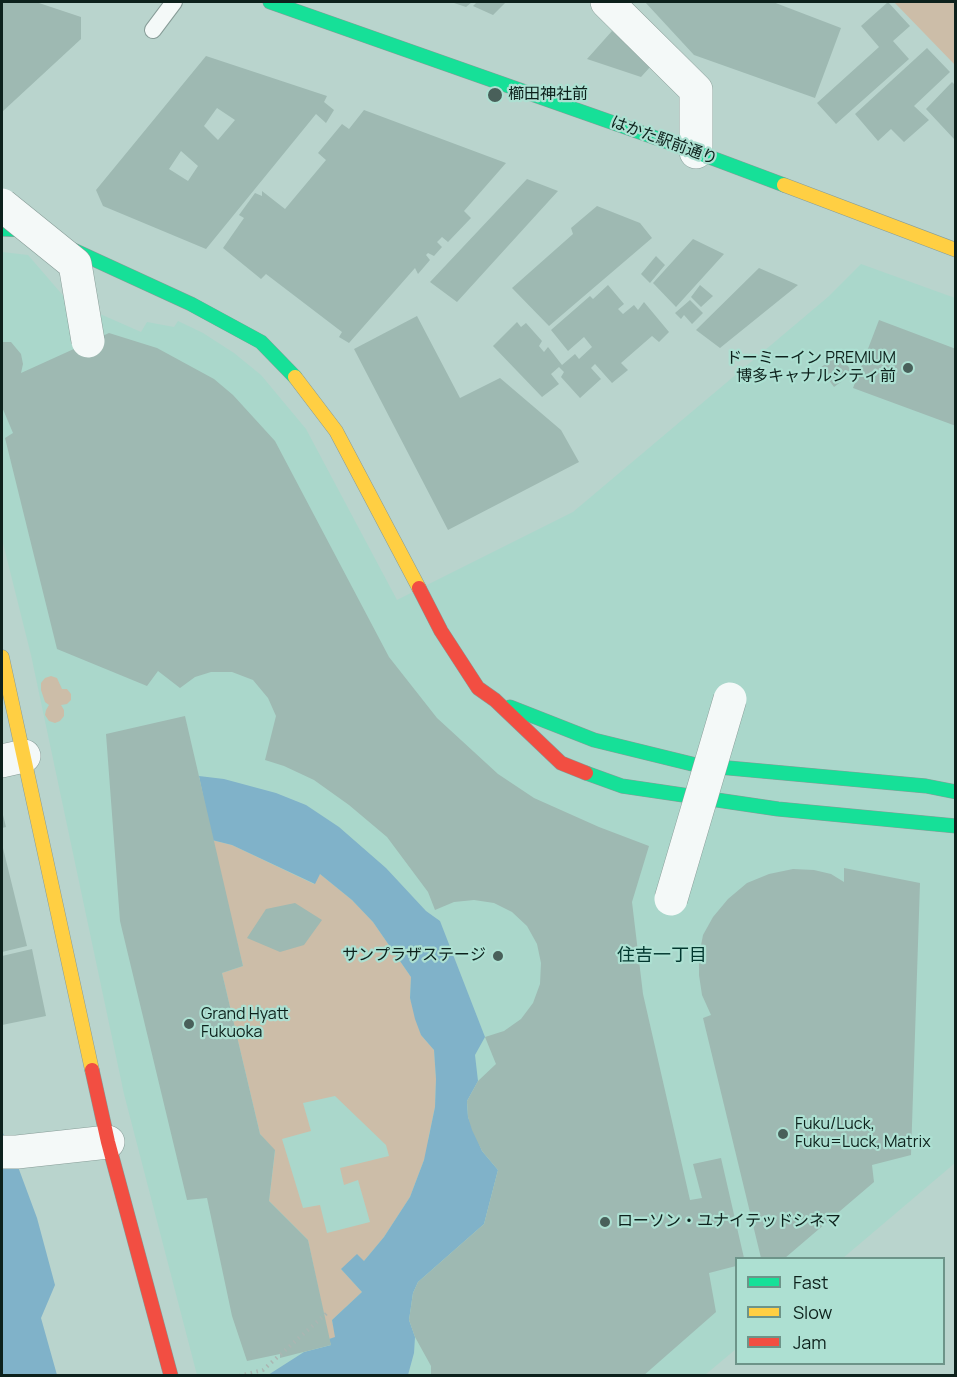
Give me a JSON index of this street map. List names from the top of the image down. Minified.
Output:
{"streets":{"street":["はかた駅前通り"]},"districts":["住吉一丁目"],"places":["櫛田神社前","ドーミーイン PREMIUM 博多キャナルシティ前","サンプラザステージ","Grand Hyatt Fukuoka","Fuku/Luck, Fuku=Luck, Matrix","ローソン・ユナイテッドシネマ"],"legend":["Fast","Slow","Jam"]}
